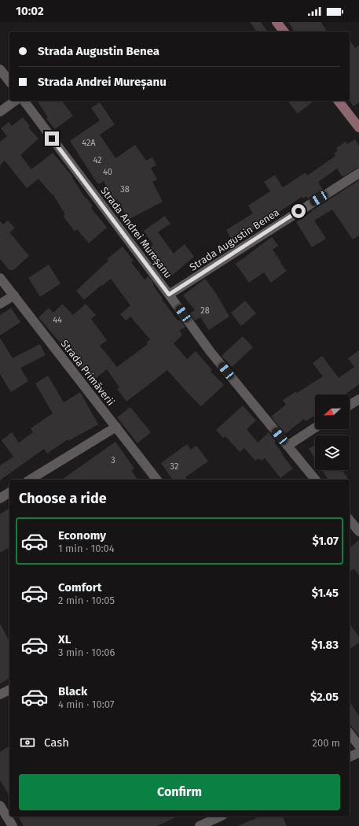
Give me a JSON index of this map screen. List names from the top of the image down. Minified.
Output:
{"streets":{"street":["Strada Andrei Mureșanu","Strada Augustin Benea","Strada Primăverii"]},"crossings":[["Strada Andrei Mureșanu","Strada Augustin Benea"]],"house_numbers":["42A","42","40","38","28","44","3","32"],"north":"left","page":{"status":"10:02","banner":["Strada Augustin Benea","Strada Andrei Mureșanu"],"heading":"Choose a ride","list":[{"name":"Economy","note":"1 min · 10:04","value":"$1.07"},{"name":"Comfort","note":"2 min · 10:05","value":"$1.45"},{"name":"XL","note":"3 min · 10:06","value":"$1.83"},{"name":"Black","note":"4 min · 10:07","value":"$2.05"}],"pay":["Cash","200 m"],"buttons":"Confirm"}}
